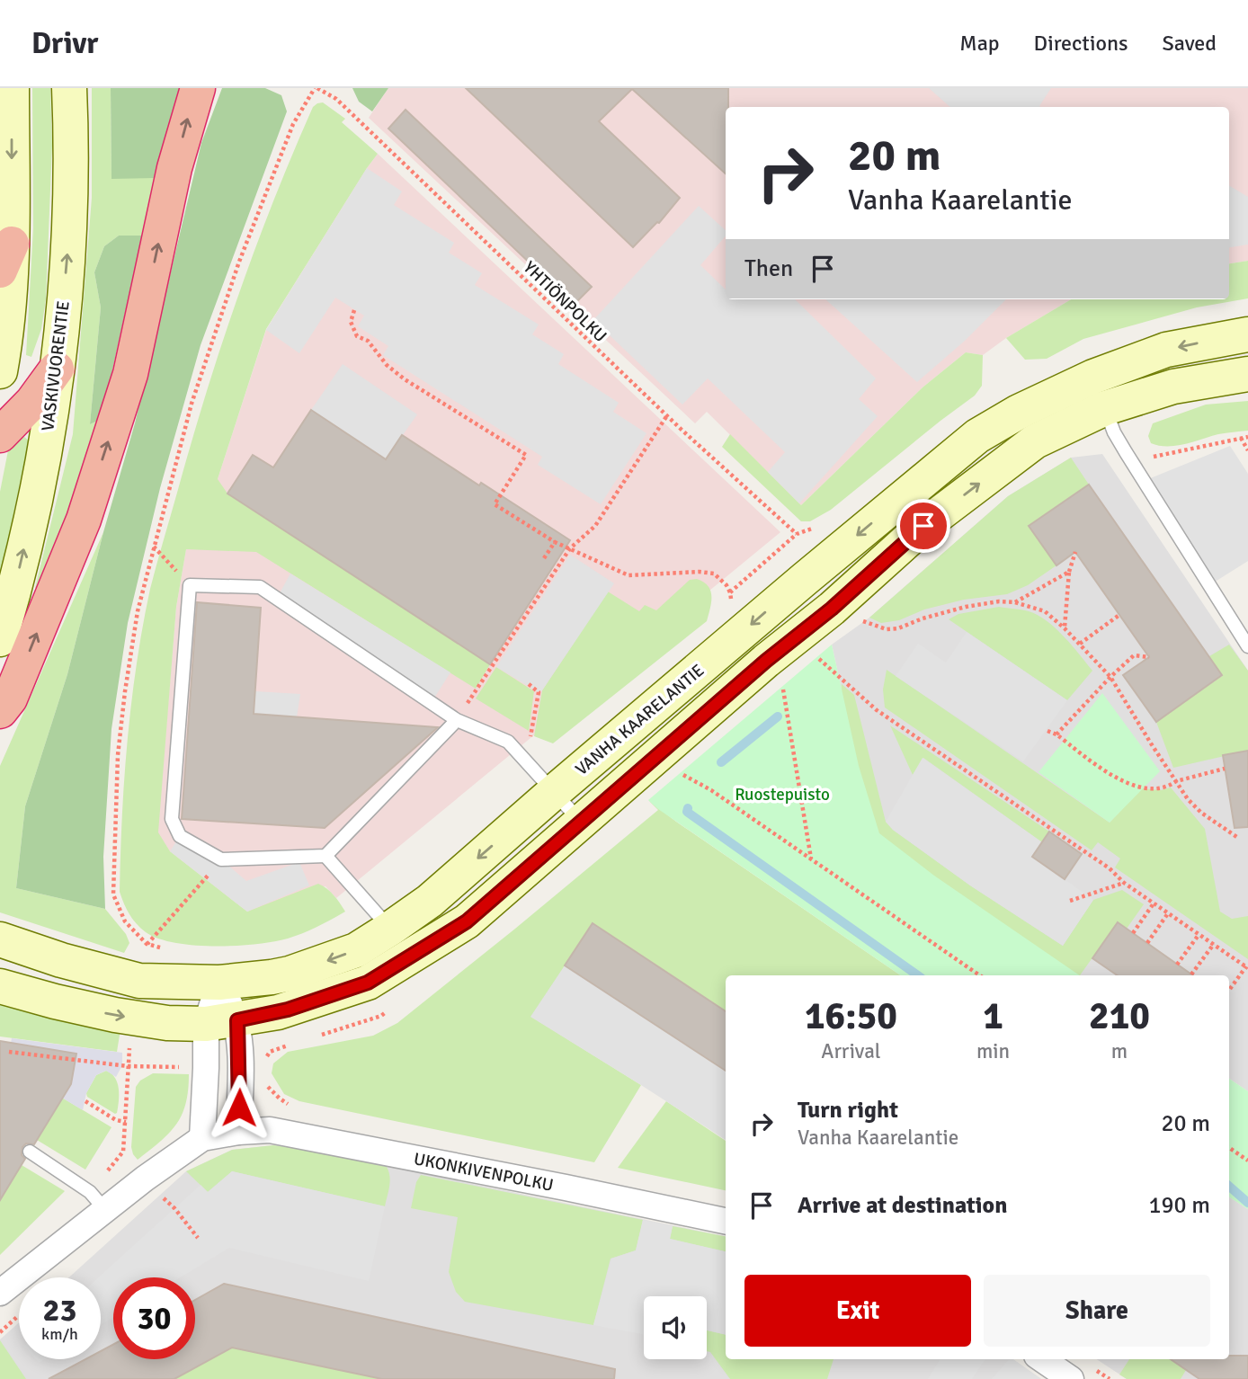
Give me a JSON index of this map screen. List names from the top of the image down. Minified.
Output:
{"streets":{"main road":["VASKIVUORENTIE","VANHA KAARELANTIE"],"street":["UKONKIVENPOLKU"],"path":["YHTIÖNPOLKU"]},"parks":["Ruostepuisto"],"page":{"header":"Drivr","nav":["Map","Directions","Saved"],"turn":["20 m","Vanha Kaarelantie"],"then":"Then","eta":["16:50","Arrival","1","min","210","m"],"list":[{"name":"Turn right","note":"Vanha Kaarelantie","value":"20 m"},{"name":"Arrive at destination","value":"190 m"}],"buttons":["Exit","Share"],"speed":"23 km/h","limit":"30"}}
